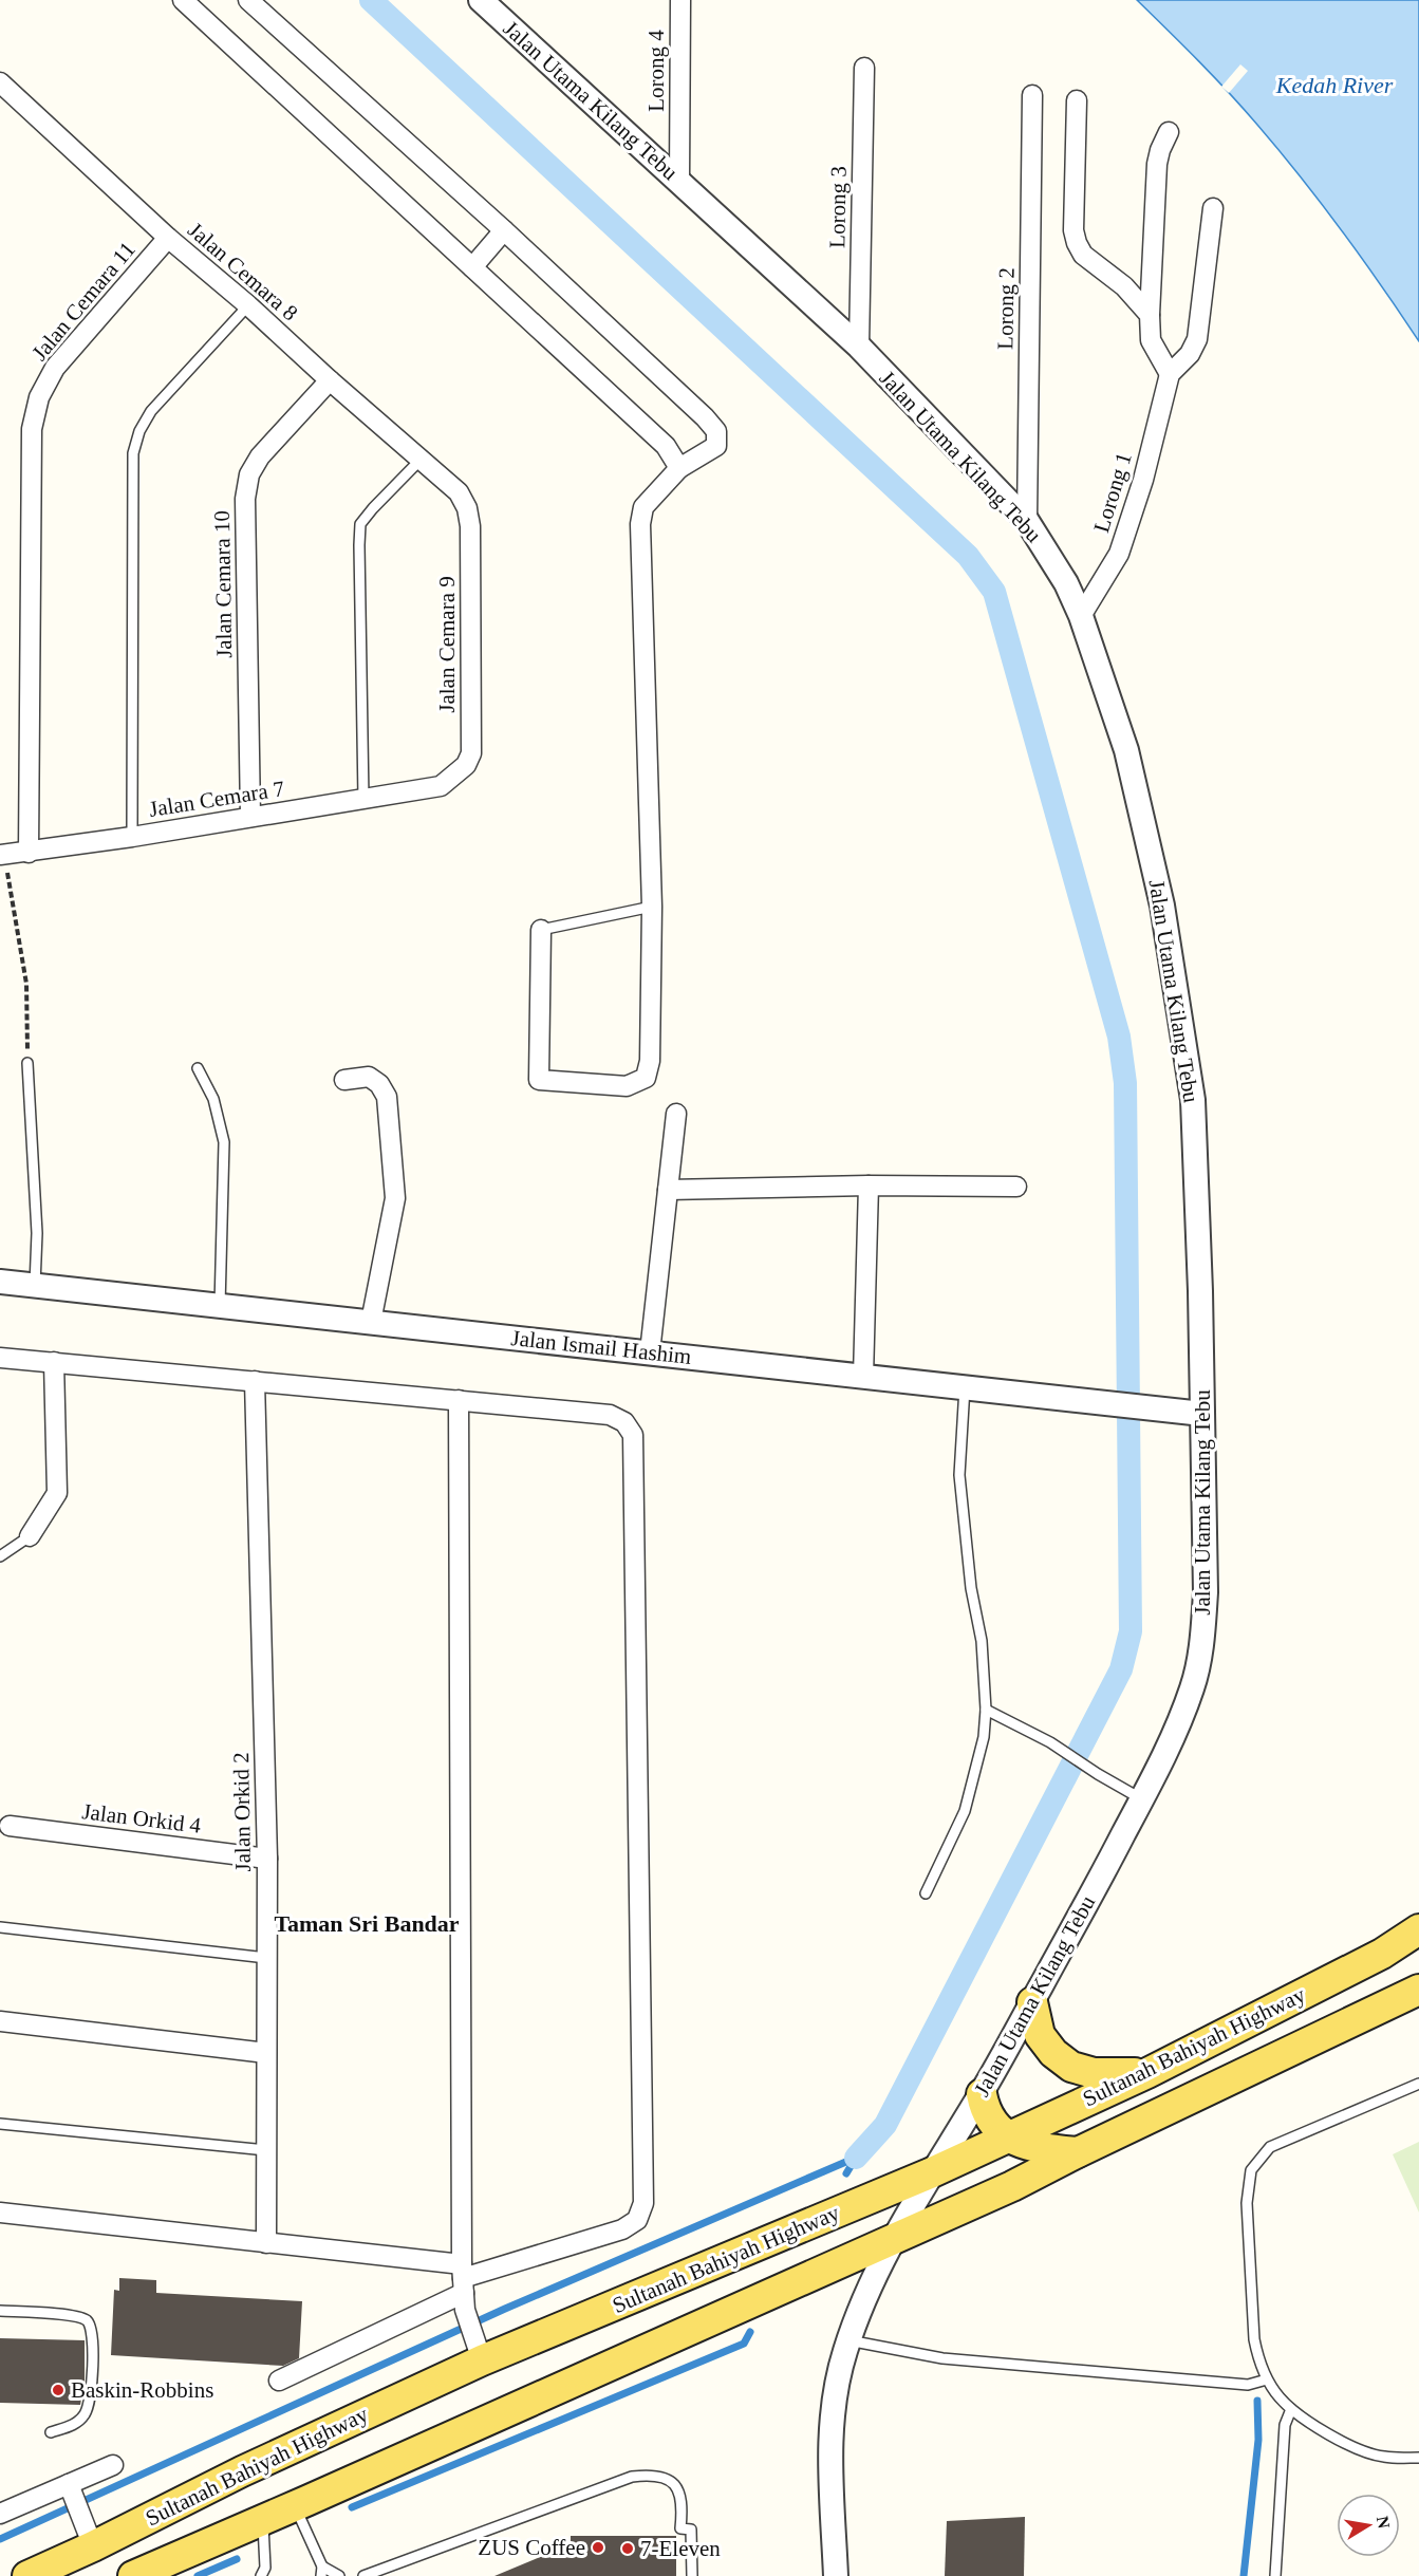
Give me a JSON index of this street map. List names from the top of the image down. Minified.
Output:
{"streets":{"main road":["Sultanah Bahiyah Highway"],"street":["Lorong 4","Jalan Utama Kilang Tebu","Lorong 3","Jalan Cemara 8","Jalan Cemara 11","Lorong 2","Lorong 1","Jalan Cemara 10","Jalan Cemara 9","Jalan Cemara 7","Jalan Ismail Hashim","Jalan Orkid 2","Jalan Orkid 4"]},"crossings":[["Lorong 4","Jalan Utama Kilang Tebu"],["Jalan Utama Kilang Tebu","Lorong 3"],["Jalan Utama Kilang Tebu","Lorong 2"],["Jalan Utama Kilang Tebu","Lorong 1"],["Jalan Utama Kilang Tebu","Jalan Ismail Hashim"],["Jalan Utama Kilang Tebu","Sultanah Bahiyah Highway"],["Jalan Cemara 8","Jalan Cemara 11"],["Jalan Cemara 8","Jalan Cemara 10"],["Jalan Cemara 8","Jalan Cemara 9"],["Jalan Cemara 11","Jalan Cemara 7"],["Jalan Cemara 10","Jalan Cemara 7"],["Jalan Cemara 9","Jalan Cemara 7"],["Jalan Orkid 2","Jalan Orkid 4"]],"districts":["Taman Sri Bandar"],"water":["Kedah River"],"places":["Baskin-Robbins","ZUS Coffee","7-Eleven"],"north":"right"}
